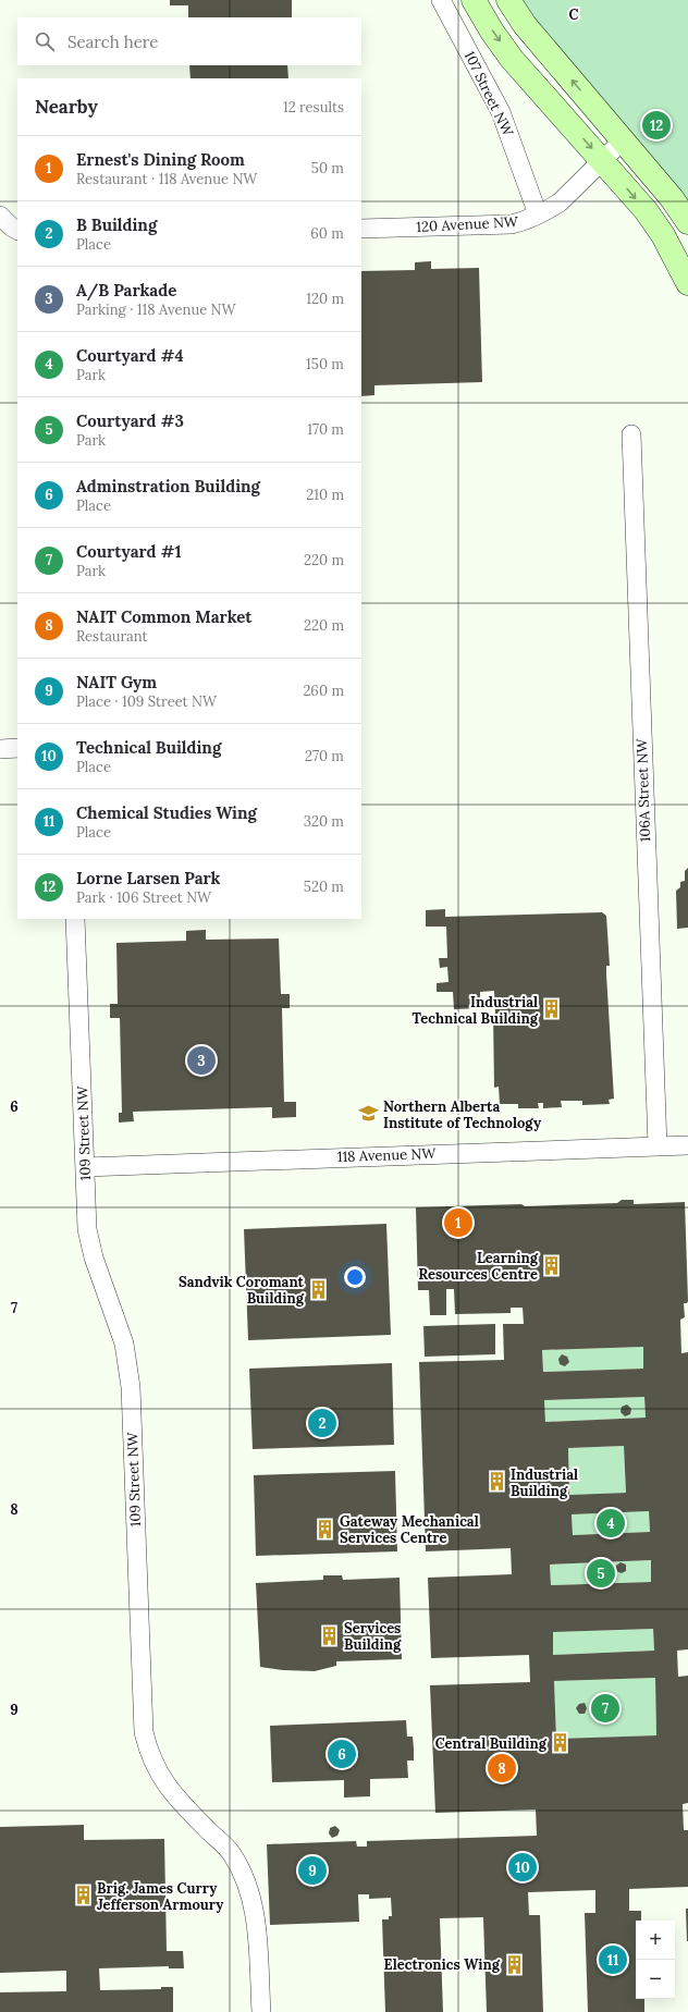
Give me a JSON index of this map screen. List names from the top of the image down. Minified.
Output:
{"streets":{"street":["107 Street NW","120 Avenue NW","106A Street NW","109 Street NW","118 Avenue NW"]},"crossings":[["107 Street NW","120 Avenue NW"],["106A Street NW","118 Avenue NW"],["109 Street NW","118 Avenue NW"]],"places":{"building":["Industrial Technical Building","Learning Resources Centre","Sandvik Coromant Building","Industrial Building","Gateway Mechanical Services Centre","Services Building","Central Building","Brig. James Curry Jefferson Armoury","Electronics Wing"],"school or university":["Northern Alberta Institute of Technology"]},"page":{"search":"Search here","heading":["Nearby","12 results"],"pins":["12","3","1","2","4","5","7","6","8","10","9","11"],"list":[{"mark":"1","name":"Ernest's Dining Room","note":"Restaurant · 118 Avenue NW","value":"50 m"},{"mark":"2","name":"B Building","note":"Place","value":"60 m"},{"mark":"3","name":"A/B Parkade","note":"Parking · 118 Avenue NW","value":"120 m"},{"mark":"4","name":"Courtyard #4","note":"Park","value":"150 m"},{"mark":"5","name":"Courtyard #3","note":"Park","value":"170 m"},{"mark":"6","name":"Adminstration Building","note":"Place","value":"210 m"},{"mark":"7","name":"Courtyard #1","note":"Park","value":"220 m"},{"mark":"8","name":"NAIT Common Market","note":"Restaurant","value":"220 m"},{"mark":"9","name":"NAIT Gym","note":"Place · 109 Street NW","value":"260 m"},{"mark":"10","name":"Technical Building","note":"Place","value":"270 m"},{"mark":"11","name":"Chemical Studies Wing","note":"Place","value":"320 m"},{"mark":"12","name":"Lorne Larsen Park","note":"Park · 106 Street NW","value":"520 m"}],"map_buttons":["+","−"]},"grid":{"columns":["C"],"rows":["6","7","8","9"]}}
